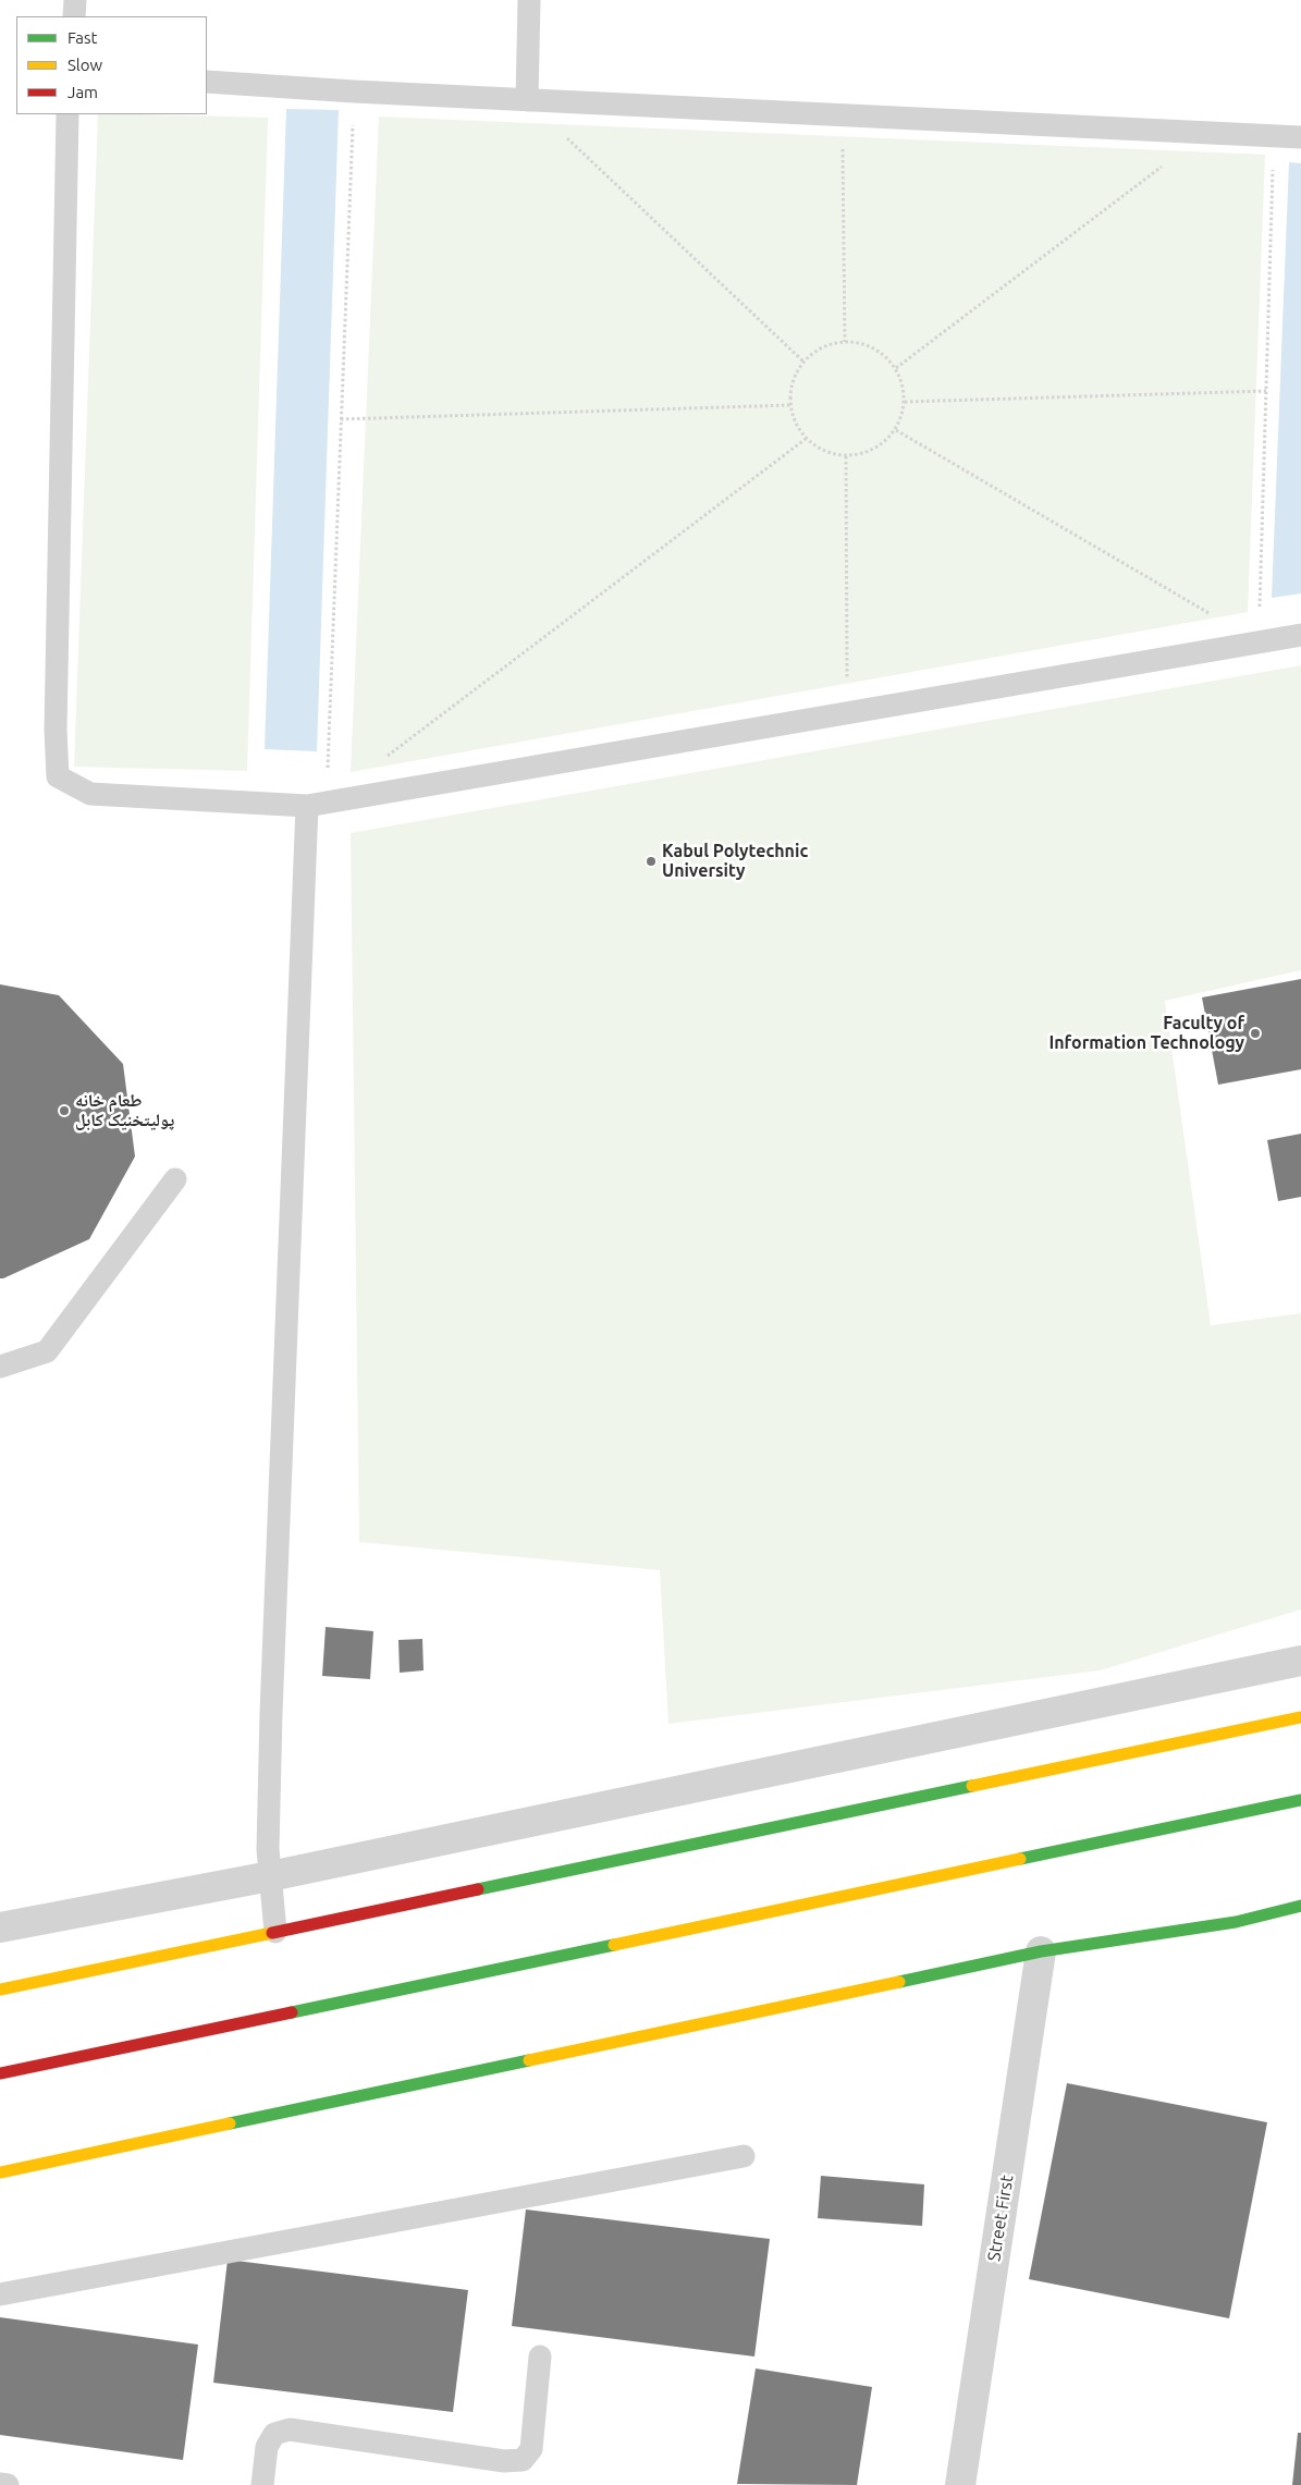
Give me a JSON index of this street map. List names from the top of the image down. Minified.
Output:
{"streets":{"street":["Street First"]},"places":["Kabul Polytechnic University","Faculty of Information Technology","طعام خانه پولیتخنیک کابل"],"legend":["Fast","Slow","Jam"]}
